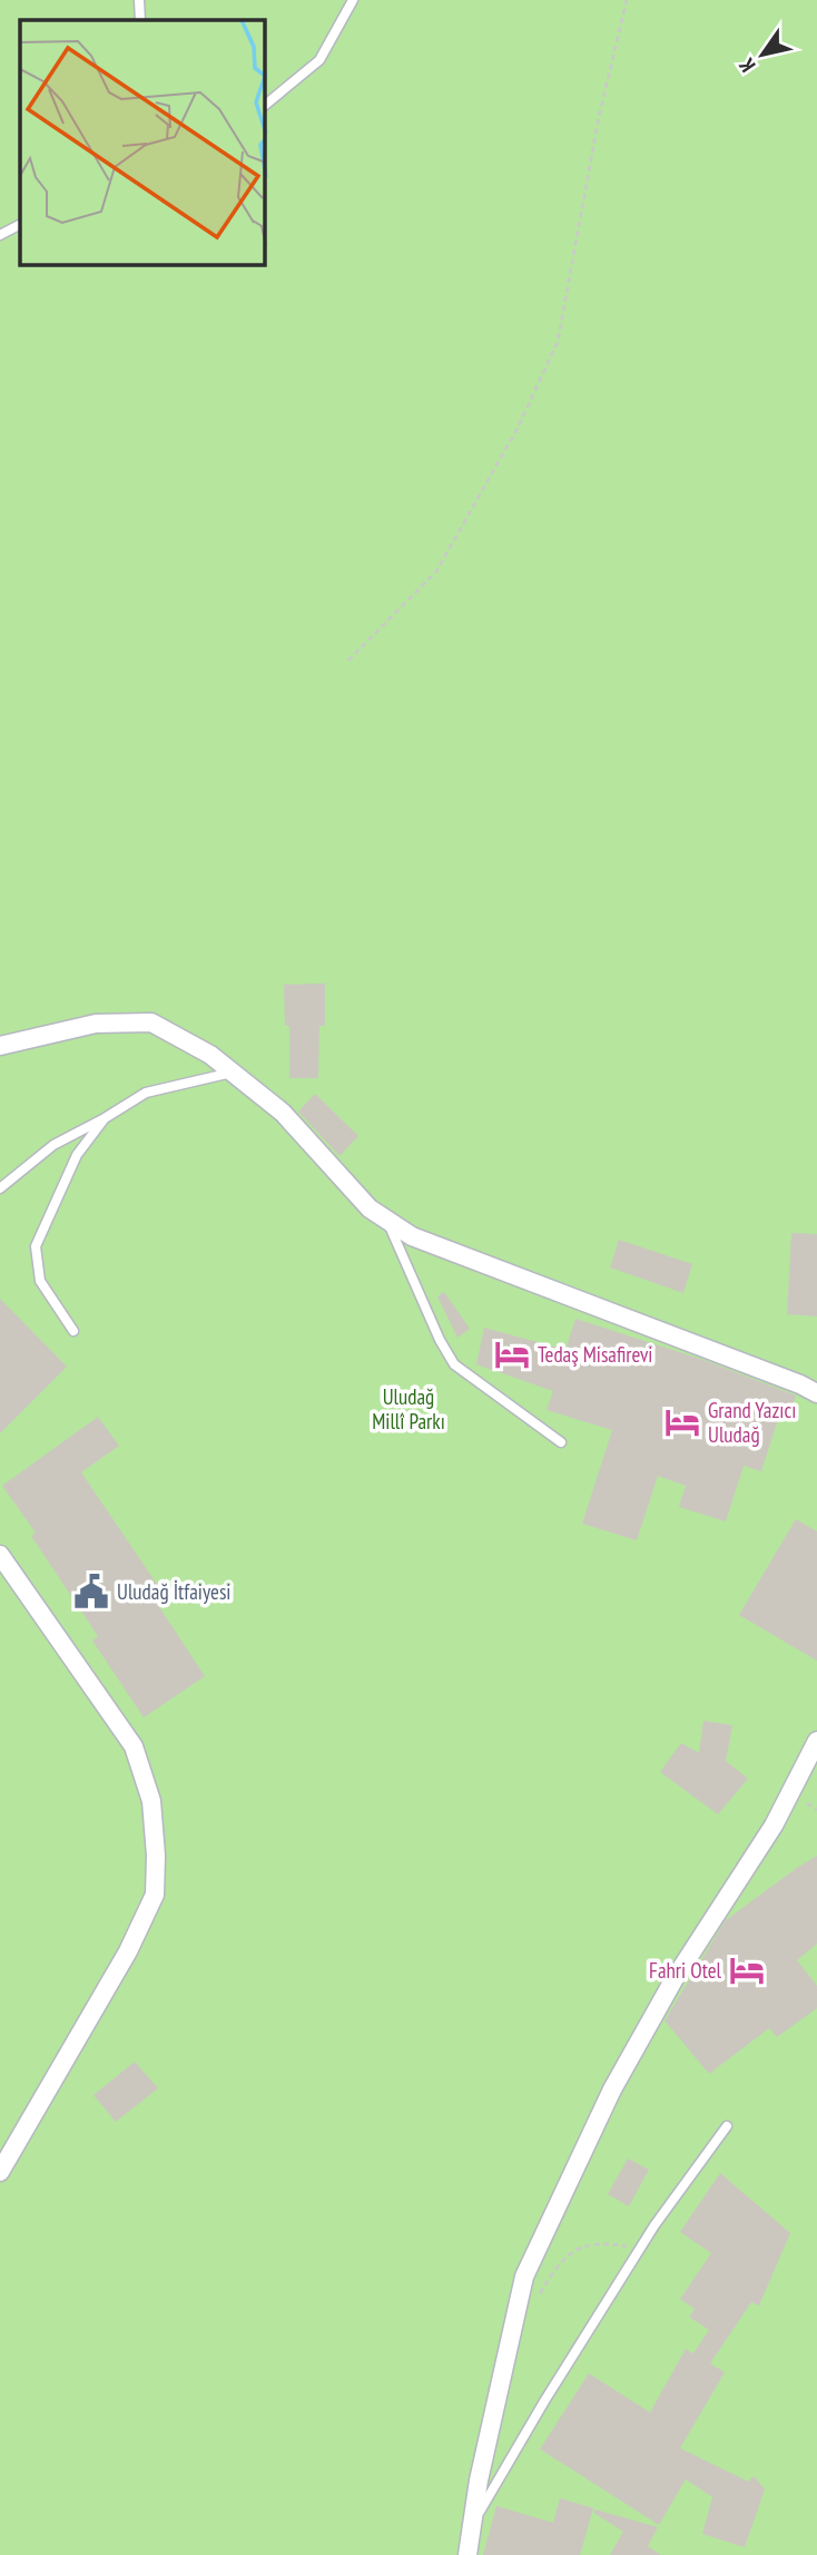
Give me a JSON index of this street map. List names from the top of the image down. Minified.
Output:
{"parks":["Uludağ Millî Parkı"],"places":{"hotel":["Tedaş Misafirevi","Grand Yazıcı Uludağ","Fahri Otel"],"public building":["Uludağ İtfaiyesi"]},"north":"bottom left"}
